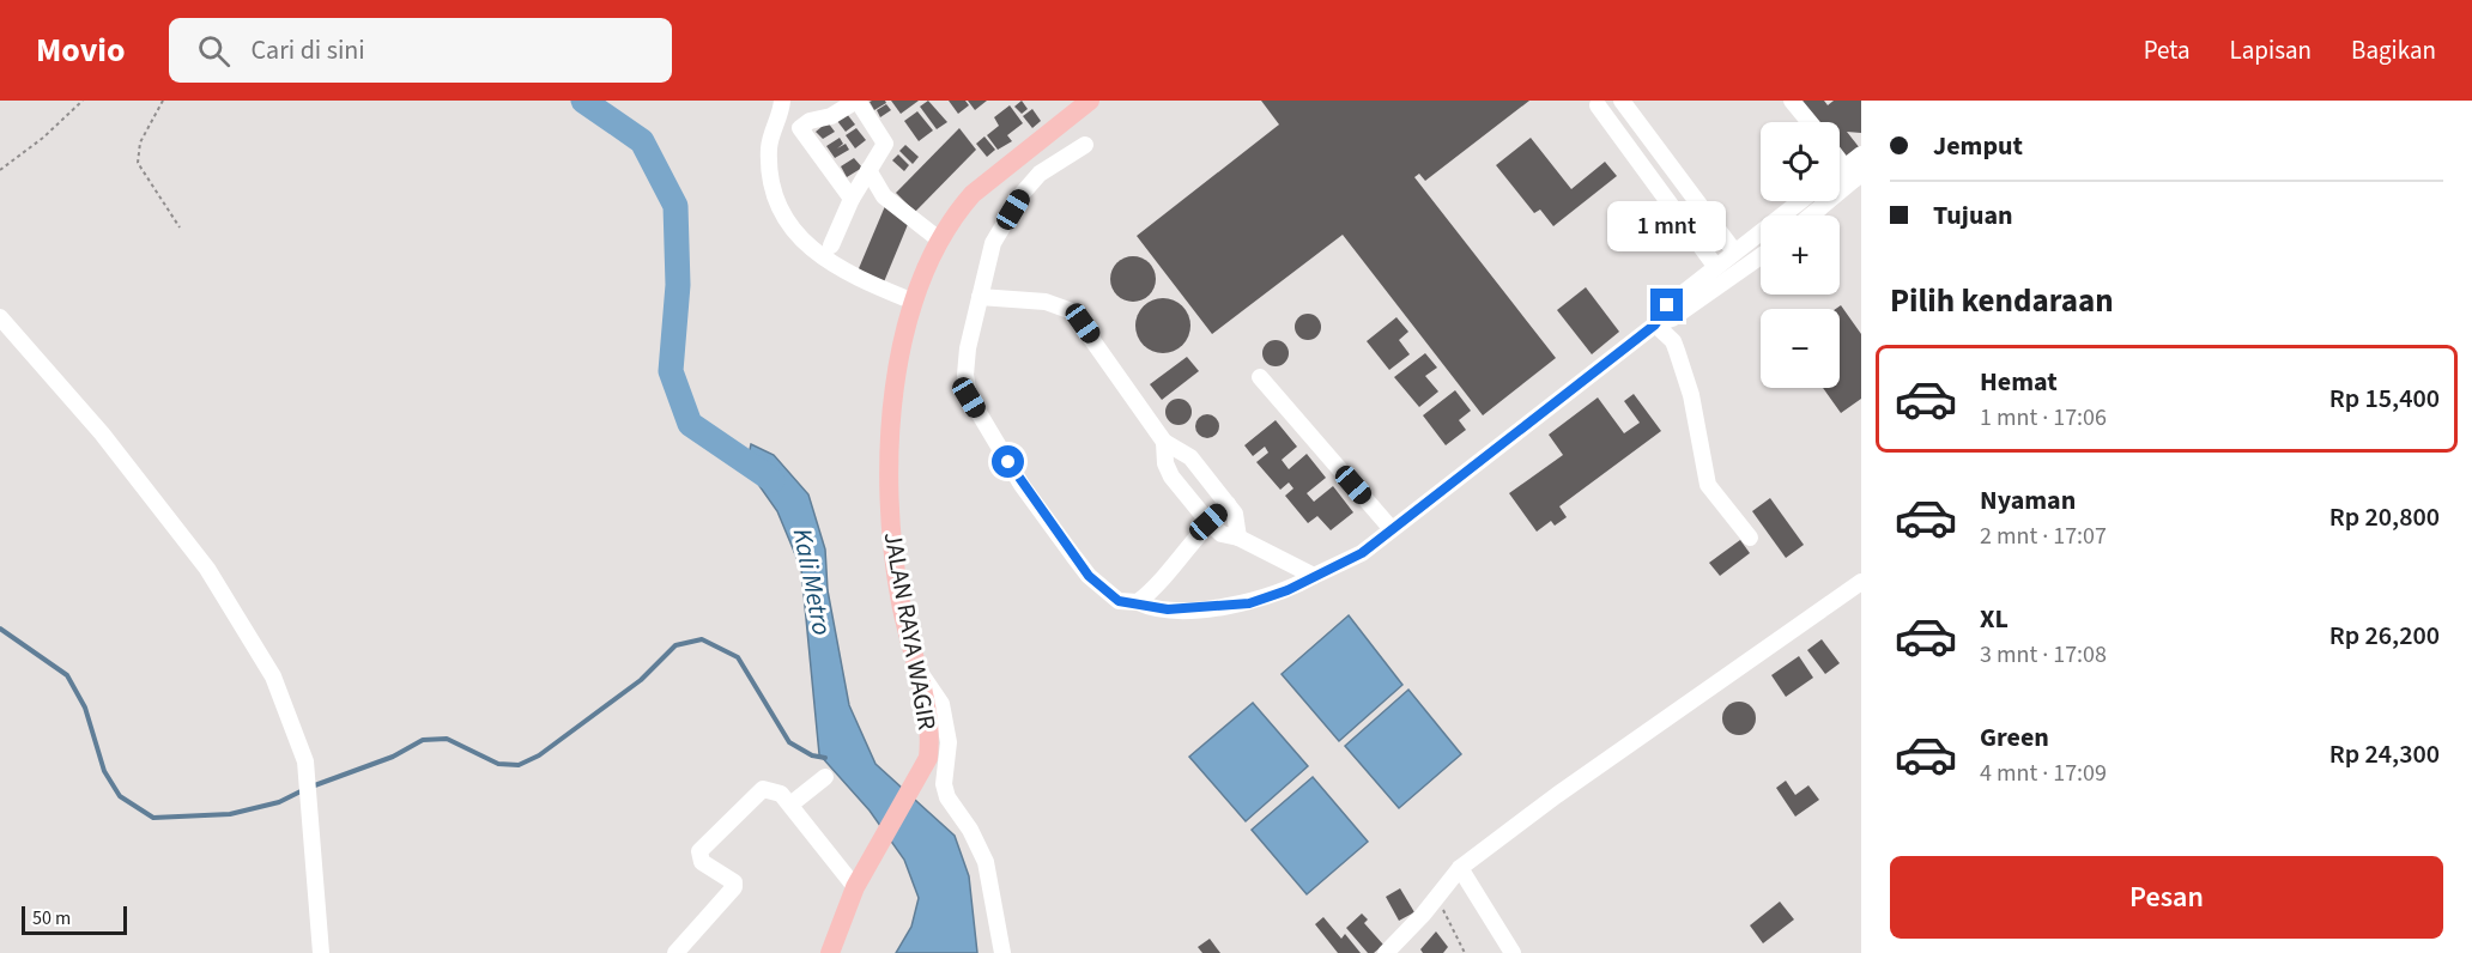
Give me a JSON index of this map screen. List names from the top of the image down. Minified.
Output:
{"streets":{"main road":["JALAN RAYA WAGIR"]},"water":["Kali Metro"],"scale_bar":"50 m","page":{"header":"Movio","search":"Cari di sini","nav":["Peta","Lapisan","Bagikan"],"banner":["Jemput","Tujuan"],"map_buttons":["+","−"],"bubble":"1 mnt","heading":"Pilih kendaraan","list":[{"name":"Hemat","note":"1 mnt · 17:06","value":"Rp 15,400"},{"name":"Nyaman","note":"2 mnt · 17:07","value":"Rp 20,800"},{"name":"XL","note":"3 mnt · 17:08","value":"Rp 26,200"},{"name":"Green","note":"4 mnt · 17:09","value":"Rp 24,300"}],"buttons":"Pesan","scale":"50 m"}}
